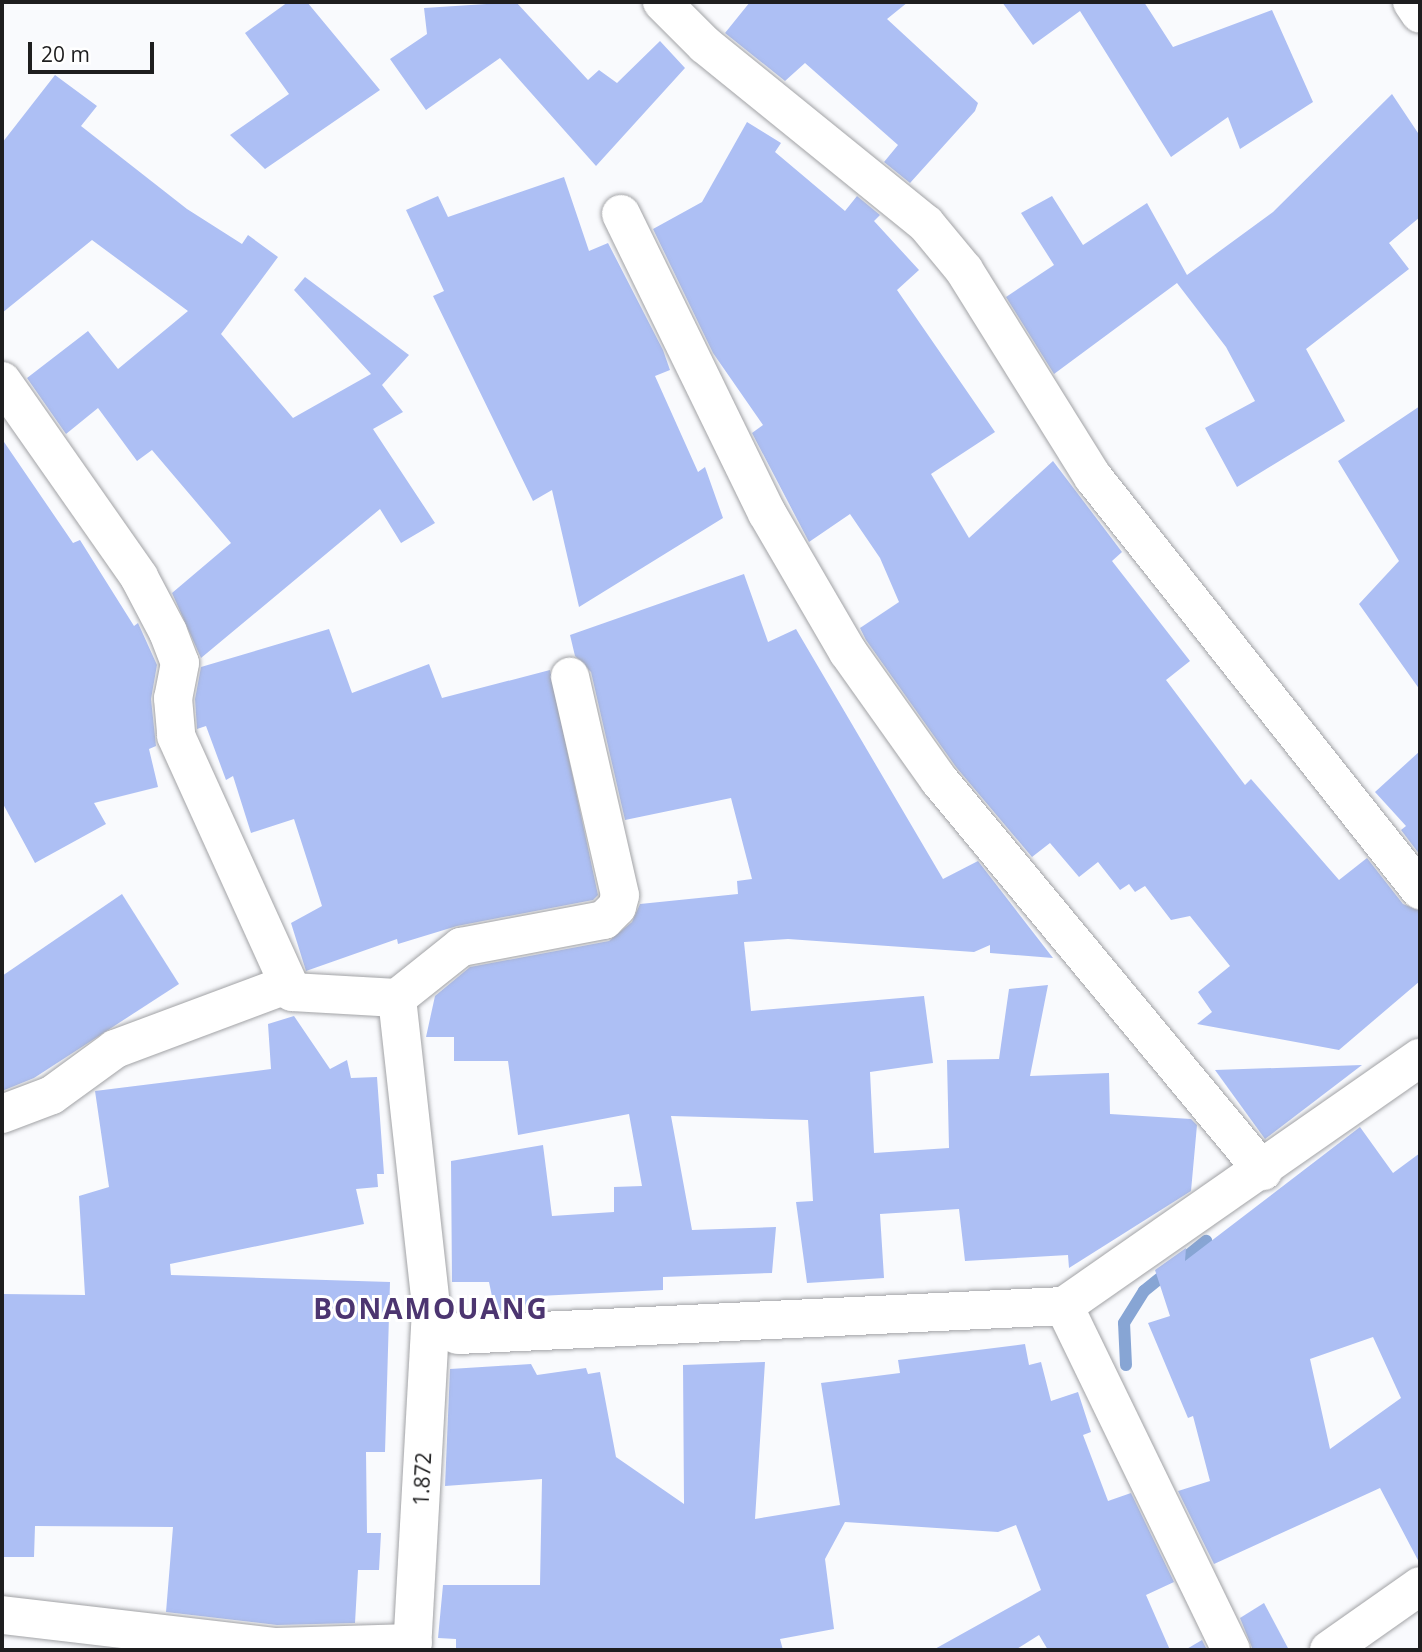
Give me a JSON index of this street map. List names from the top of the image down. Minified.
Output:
{"streets":{"street":["1.872"]},"districts":["BONAMOUANG"],"scale_bar":"20 m"}
